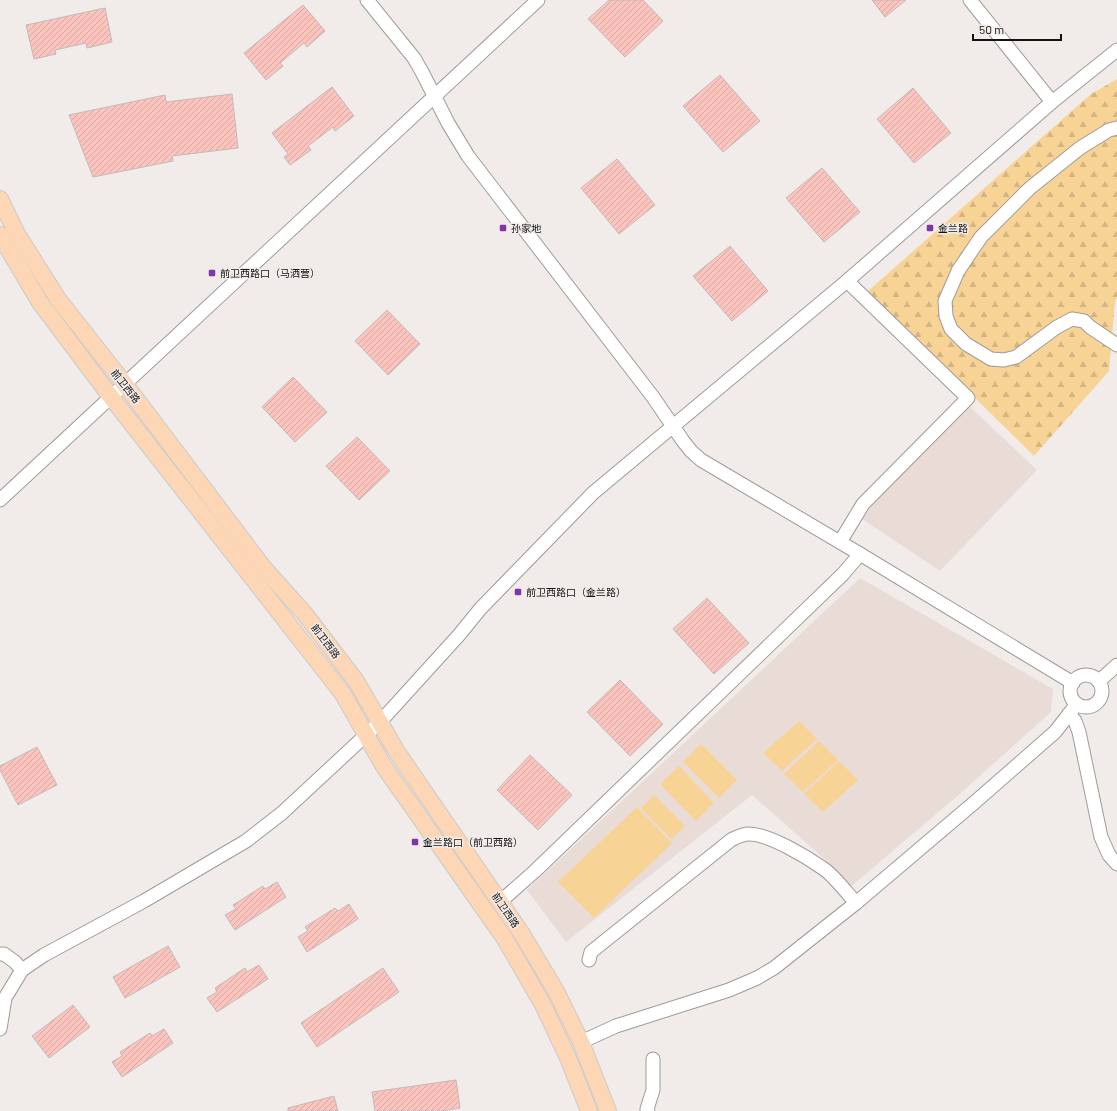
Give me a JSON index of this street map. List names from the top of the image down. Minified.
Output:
{"streets":{"main road":["前卫西路"]},"places":{"transit":["孙家地","金兰路","前卫西路口（马洒营）","前卫西路口（金兰路）","金兰路口（前卫西路）"]},"scale_bar":"50 m"}
